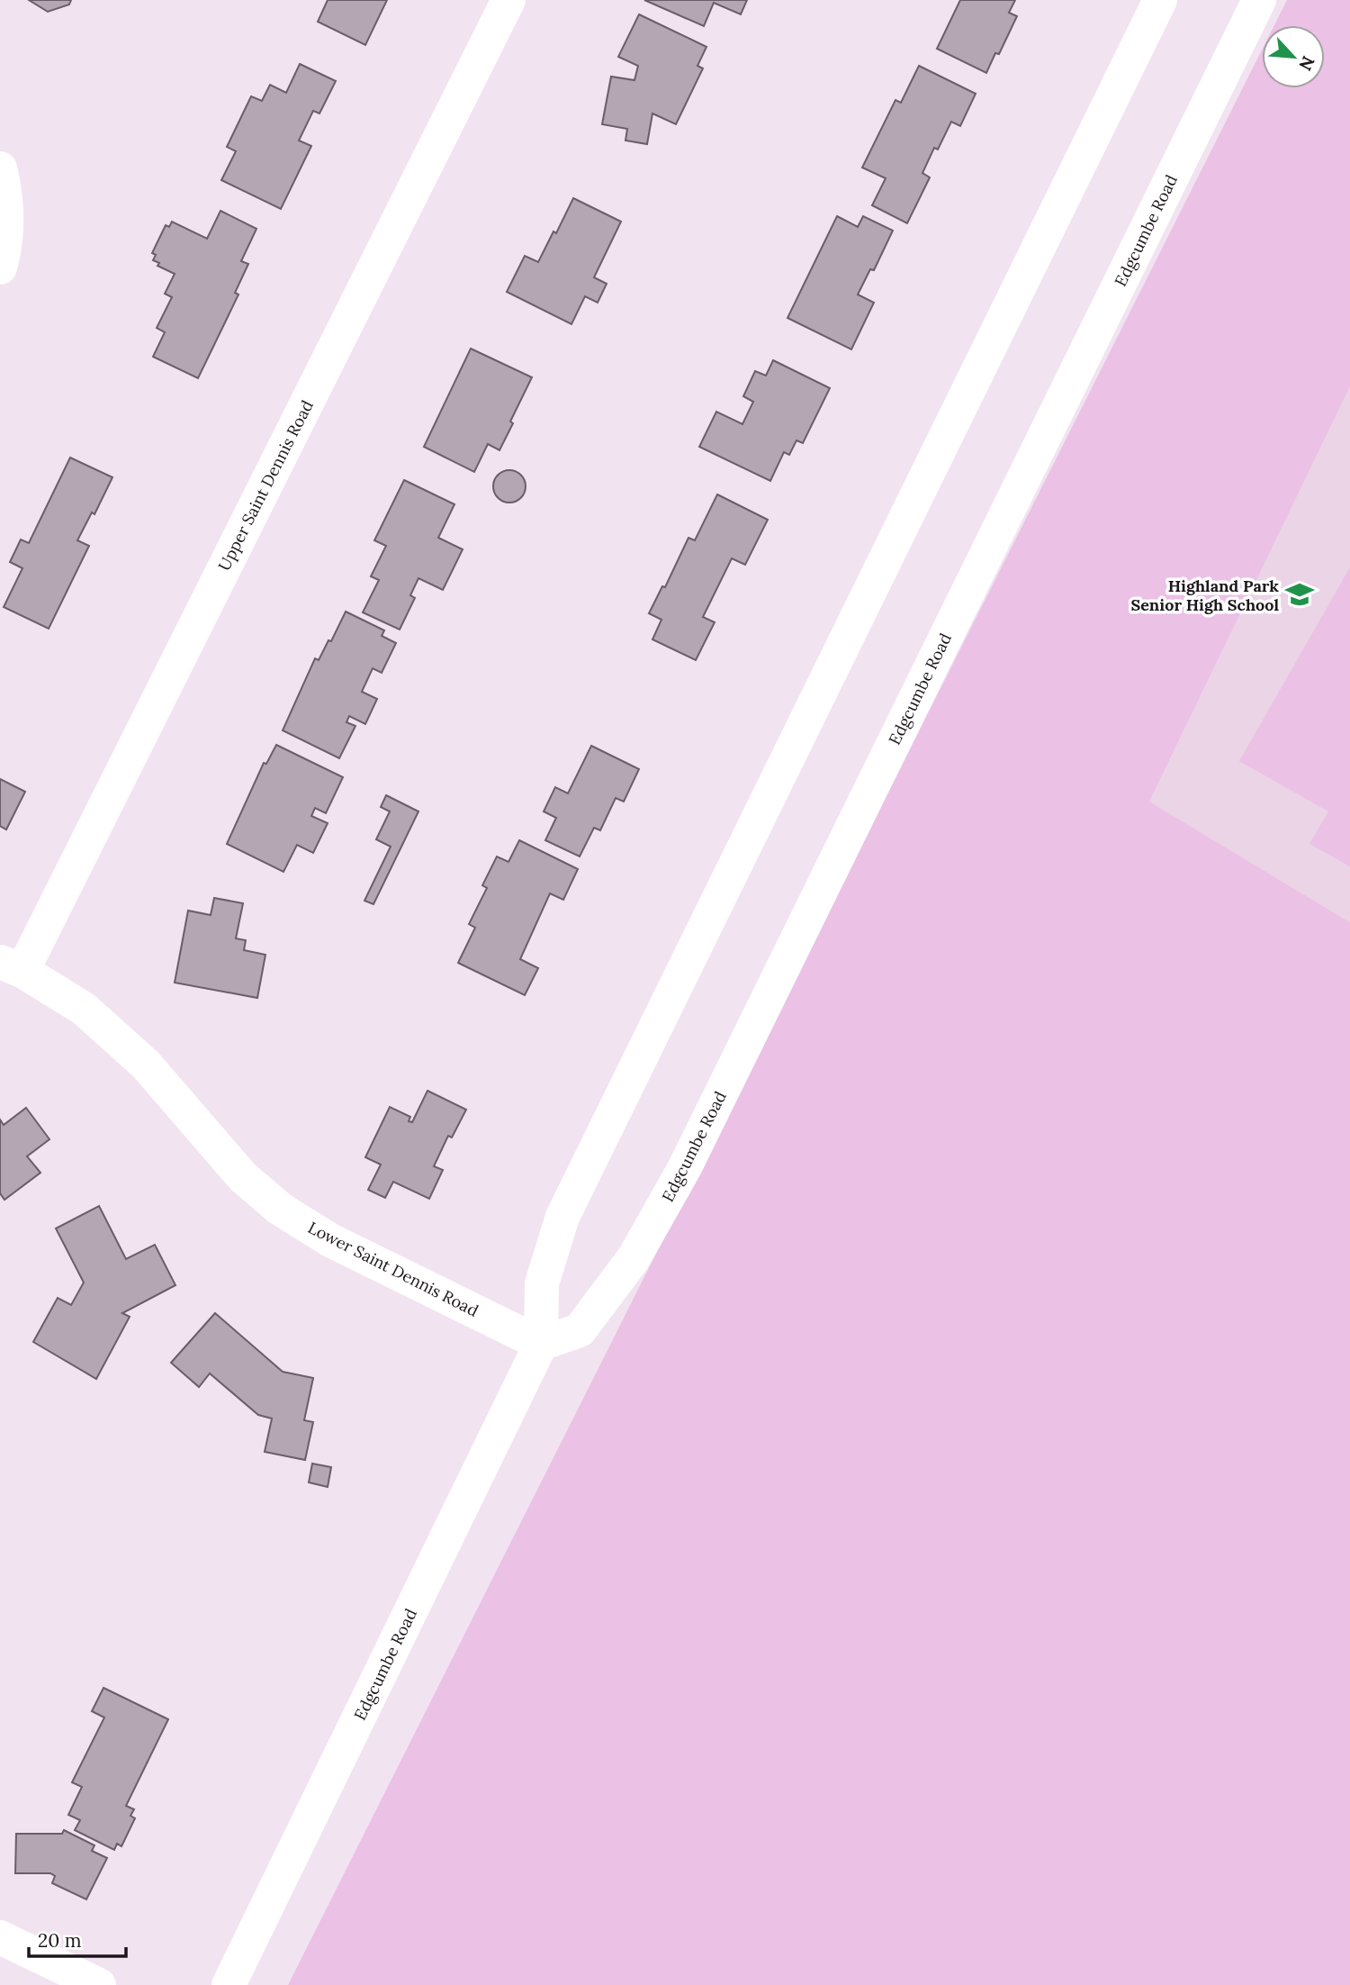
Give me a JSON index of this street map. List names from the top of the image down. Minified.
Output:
{"streets":{"street":["Edgcumbe Road","Upper Saint Dennis Road","Lower Saint Dennis Road"]},"crossings":[["Edgcumbe Road","Lower Saint Dennis Road"],["Upper Saint Dennis Road","Lower Saint Dennis Road"]],"places":{"school or university":["Highland Park Senior High School"]},"scale_bar":"20 m","north":"bottom right"}
